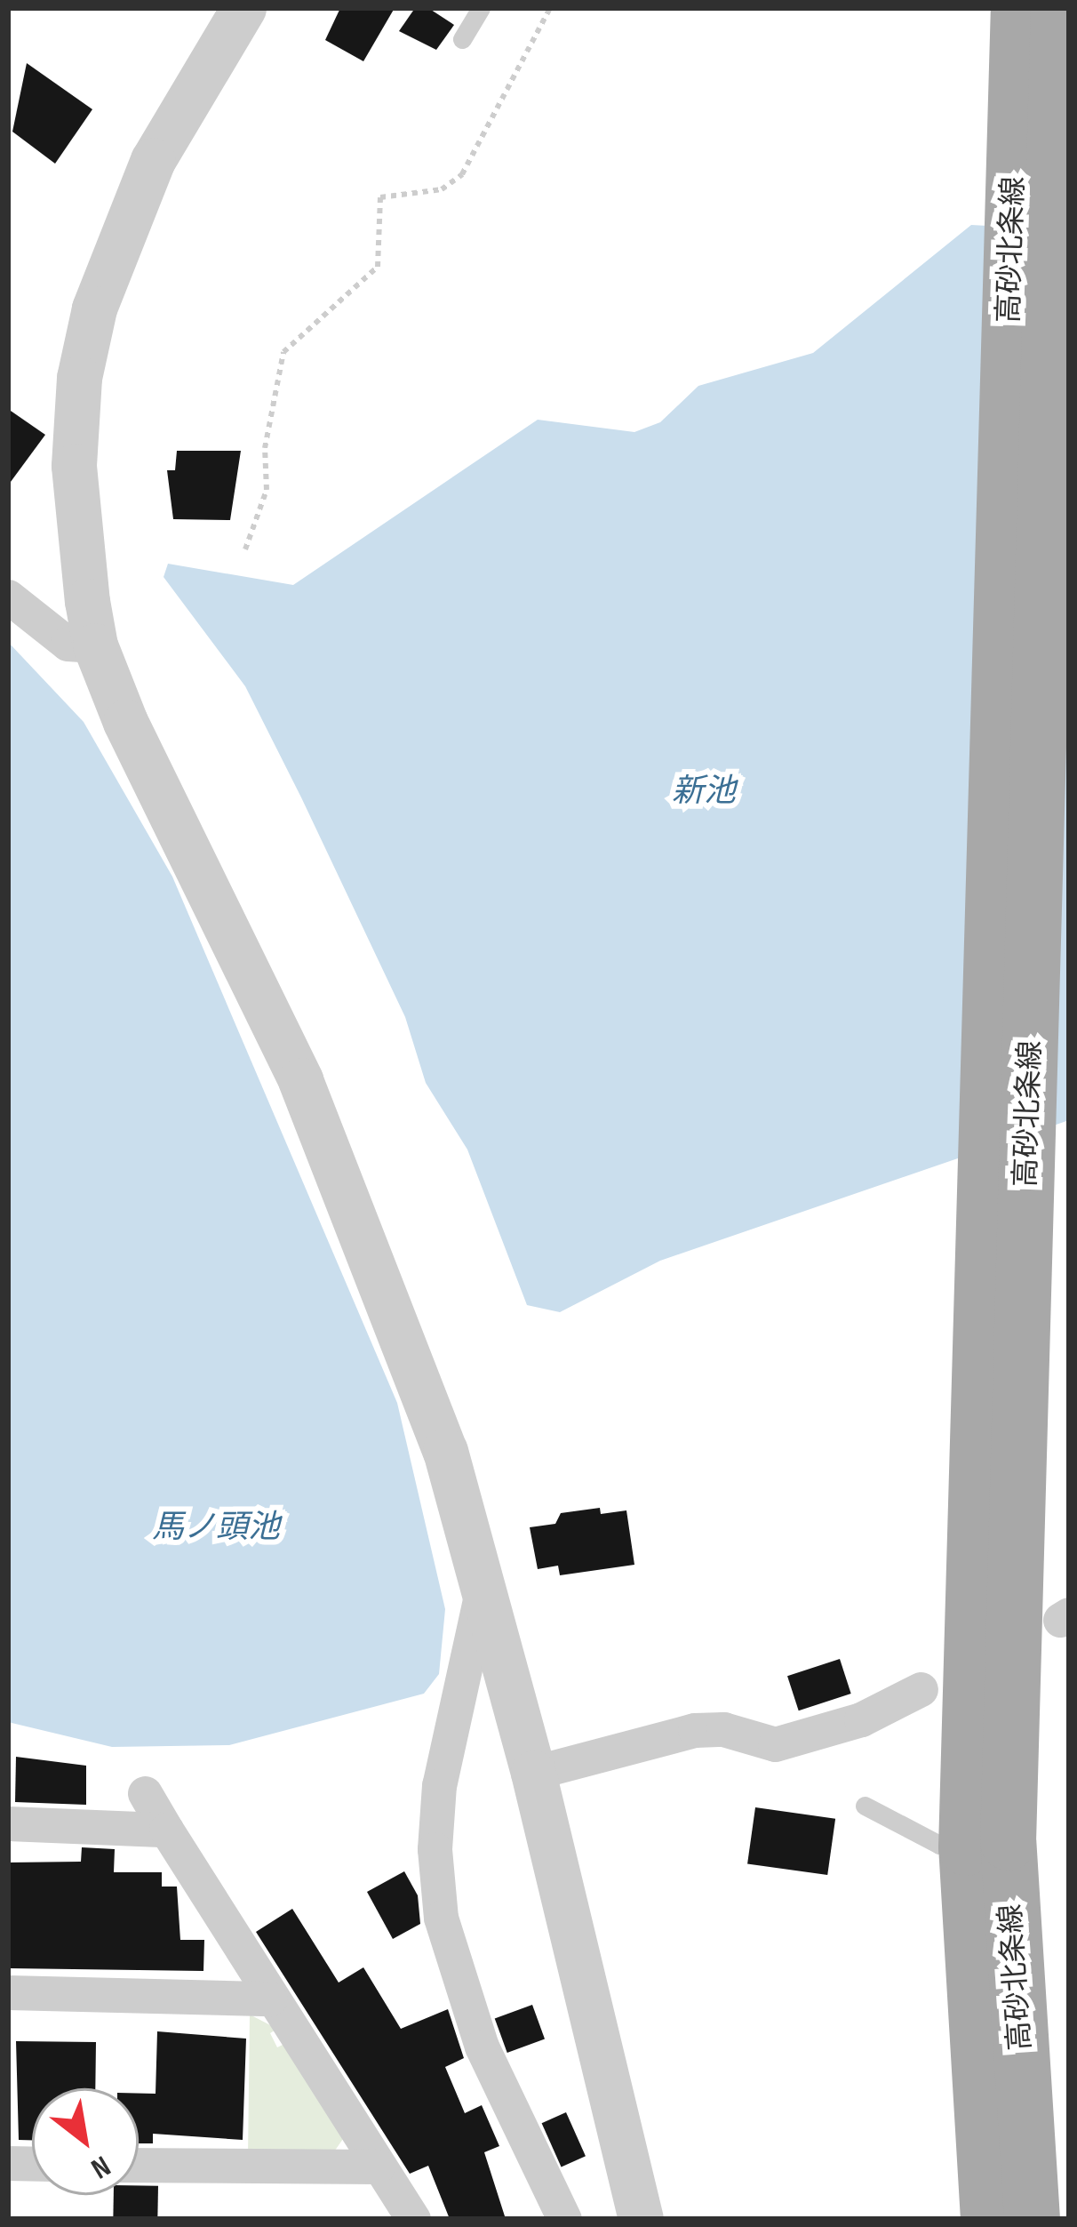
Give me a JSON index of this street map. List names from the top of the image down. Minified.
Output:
{"streets":{"main road":["高砂北条線"]},"water":["新池","馬ノ頭池"],"north":"bottom right"}
